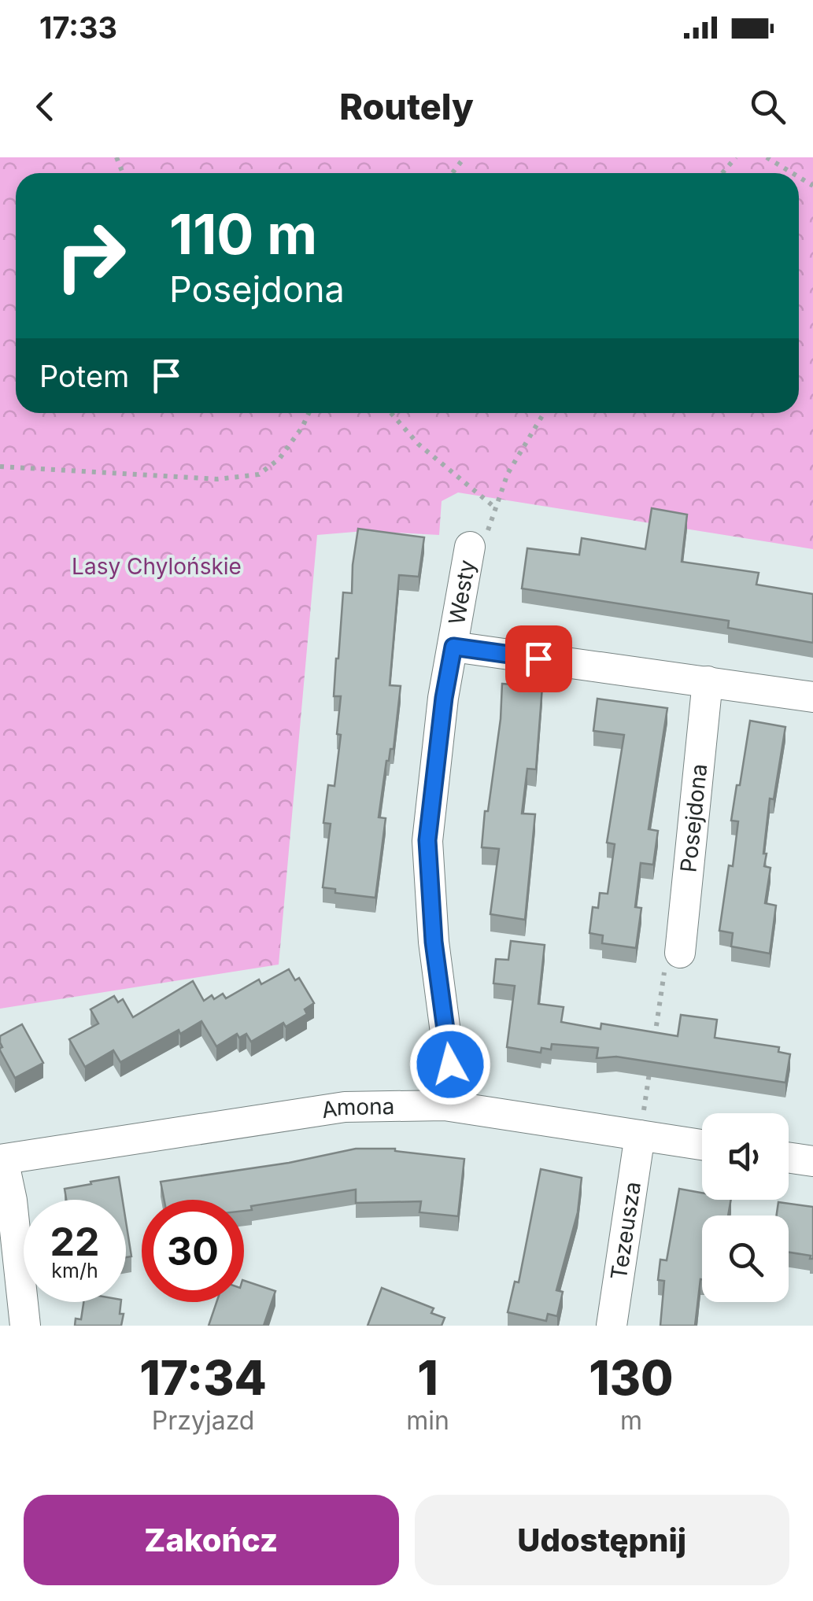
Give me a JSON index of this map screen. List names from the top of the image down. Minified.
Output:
{"streets":{"street":["Westy","Posejdona","Amona","Tezeusza"]},"crossings":[["Westy","Amona"],["Amona","Tezeusza"]],"parks":["Lasy Chylońskie"],"page":{"status":"17:33","header":"Routely","turn":["110 m","Posejdona"],"then":"Potem","speed":"22 km/h","limit":"30","eta":["17:34","Przyjazd","1","min","130","m"],"buttons":["Zakończ","Udostępnij"]}}
